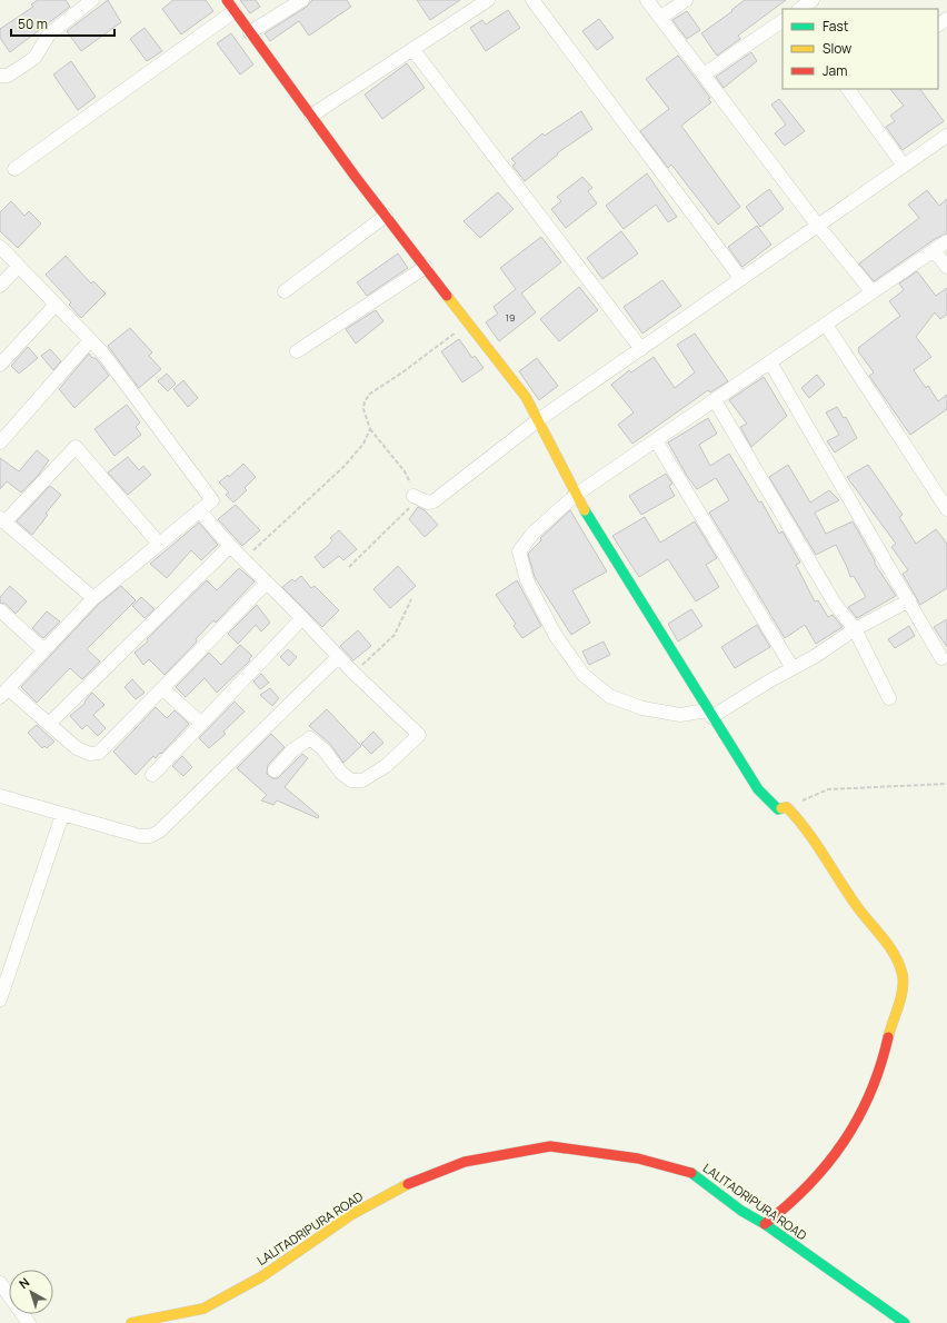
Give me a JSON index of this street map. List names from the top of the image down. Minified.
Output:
{"streets":{"street":["LALITADRIPURA ROAD"]},"house_numbers":["19"],"legend":["Fast","Slow","Jam"],"scale_bar":"50 m","north":"top left"}
